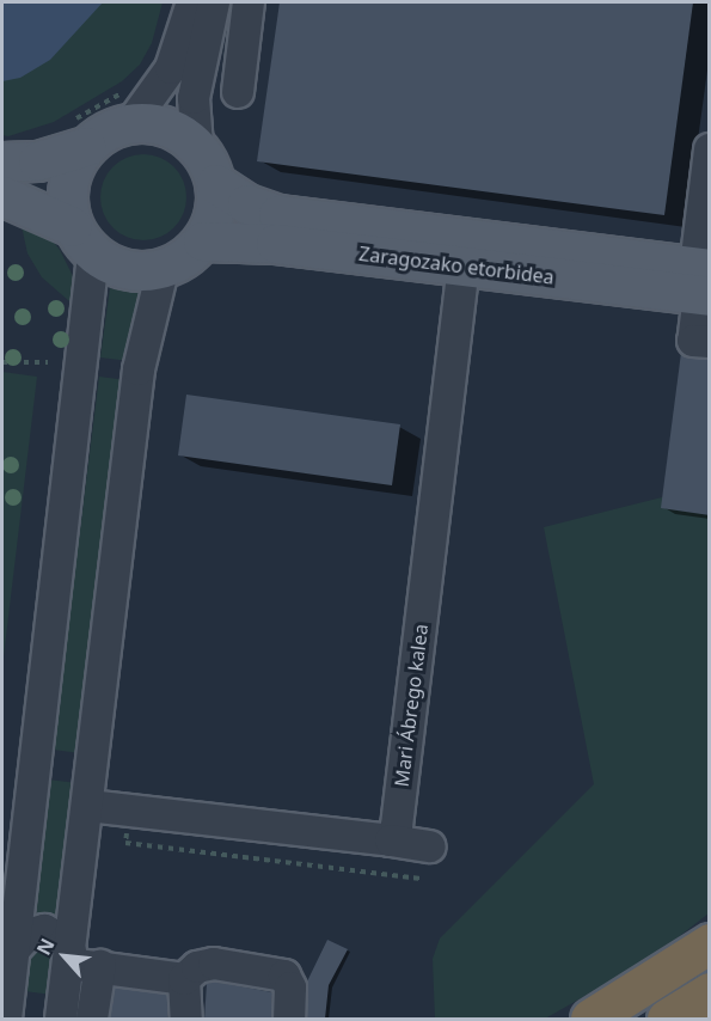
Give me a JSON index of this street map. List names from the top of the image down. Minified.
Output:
{"streets":{"main road":["Zaragozako etorbidea"],"street":["Mari Ábrego kalea"]},"crossings":[["Zaragozako etorbidea","Mari Ábrego kalea"]],"north":"top left"}
